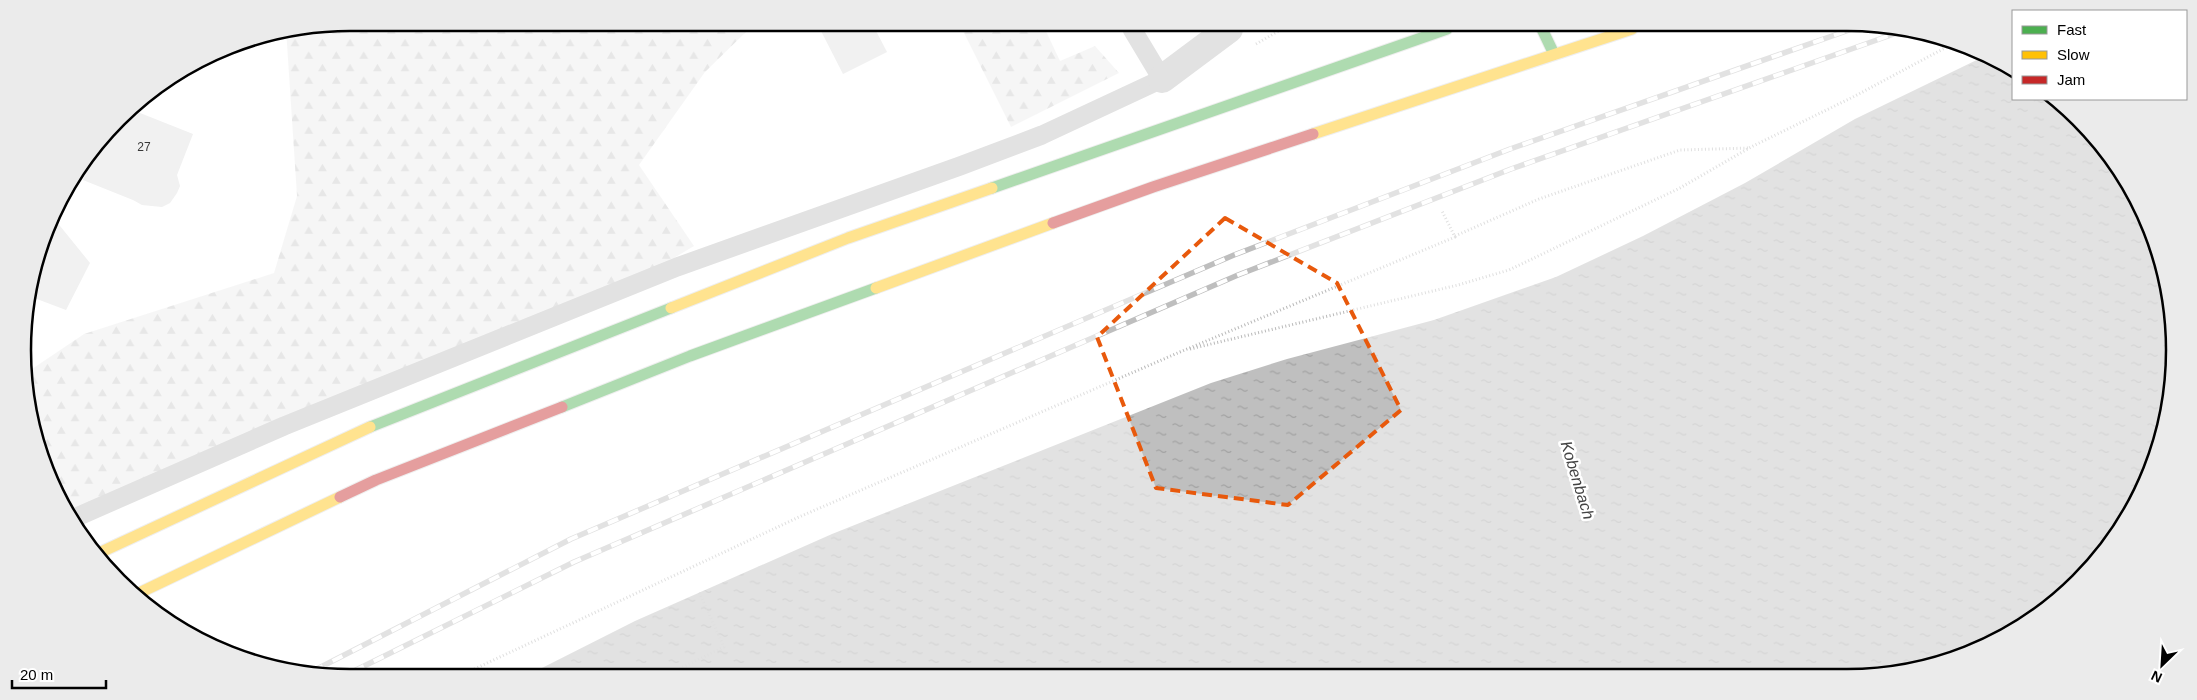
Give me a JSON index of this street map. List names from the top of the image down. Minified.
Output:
{"water":["Kobenbach"],"house_numbers":["27"],"legend":["Fast","Slow","Jam"],"scale_bar":"20 m","north":"bottom left"}
